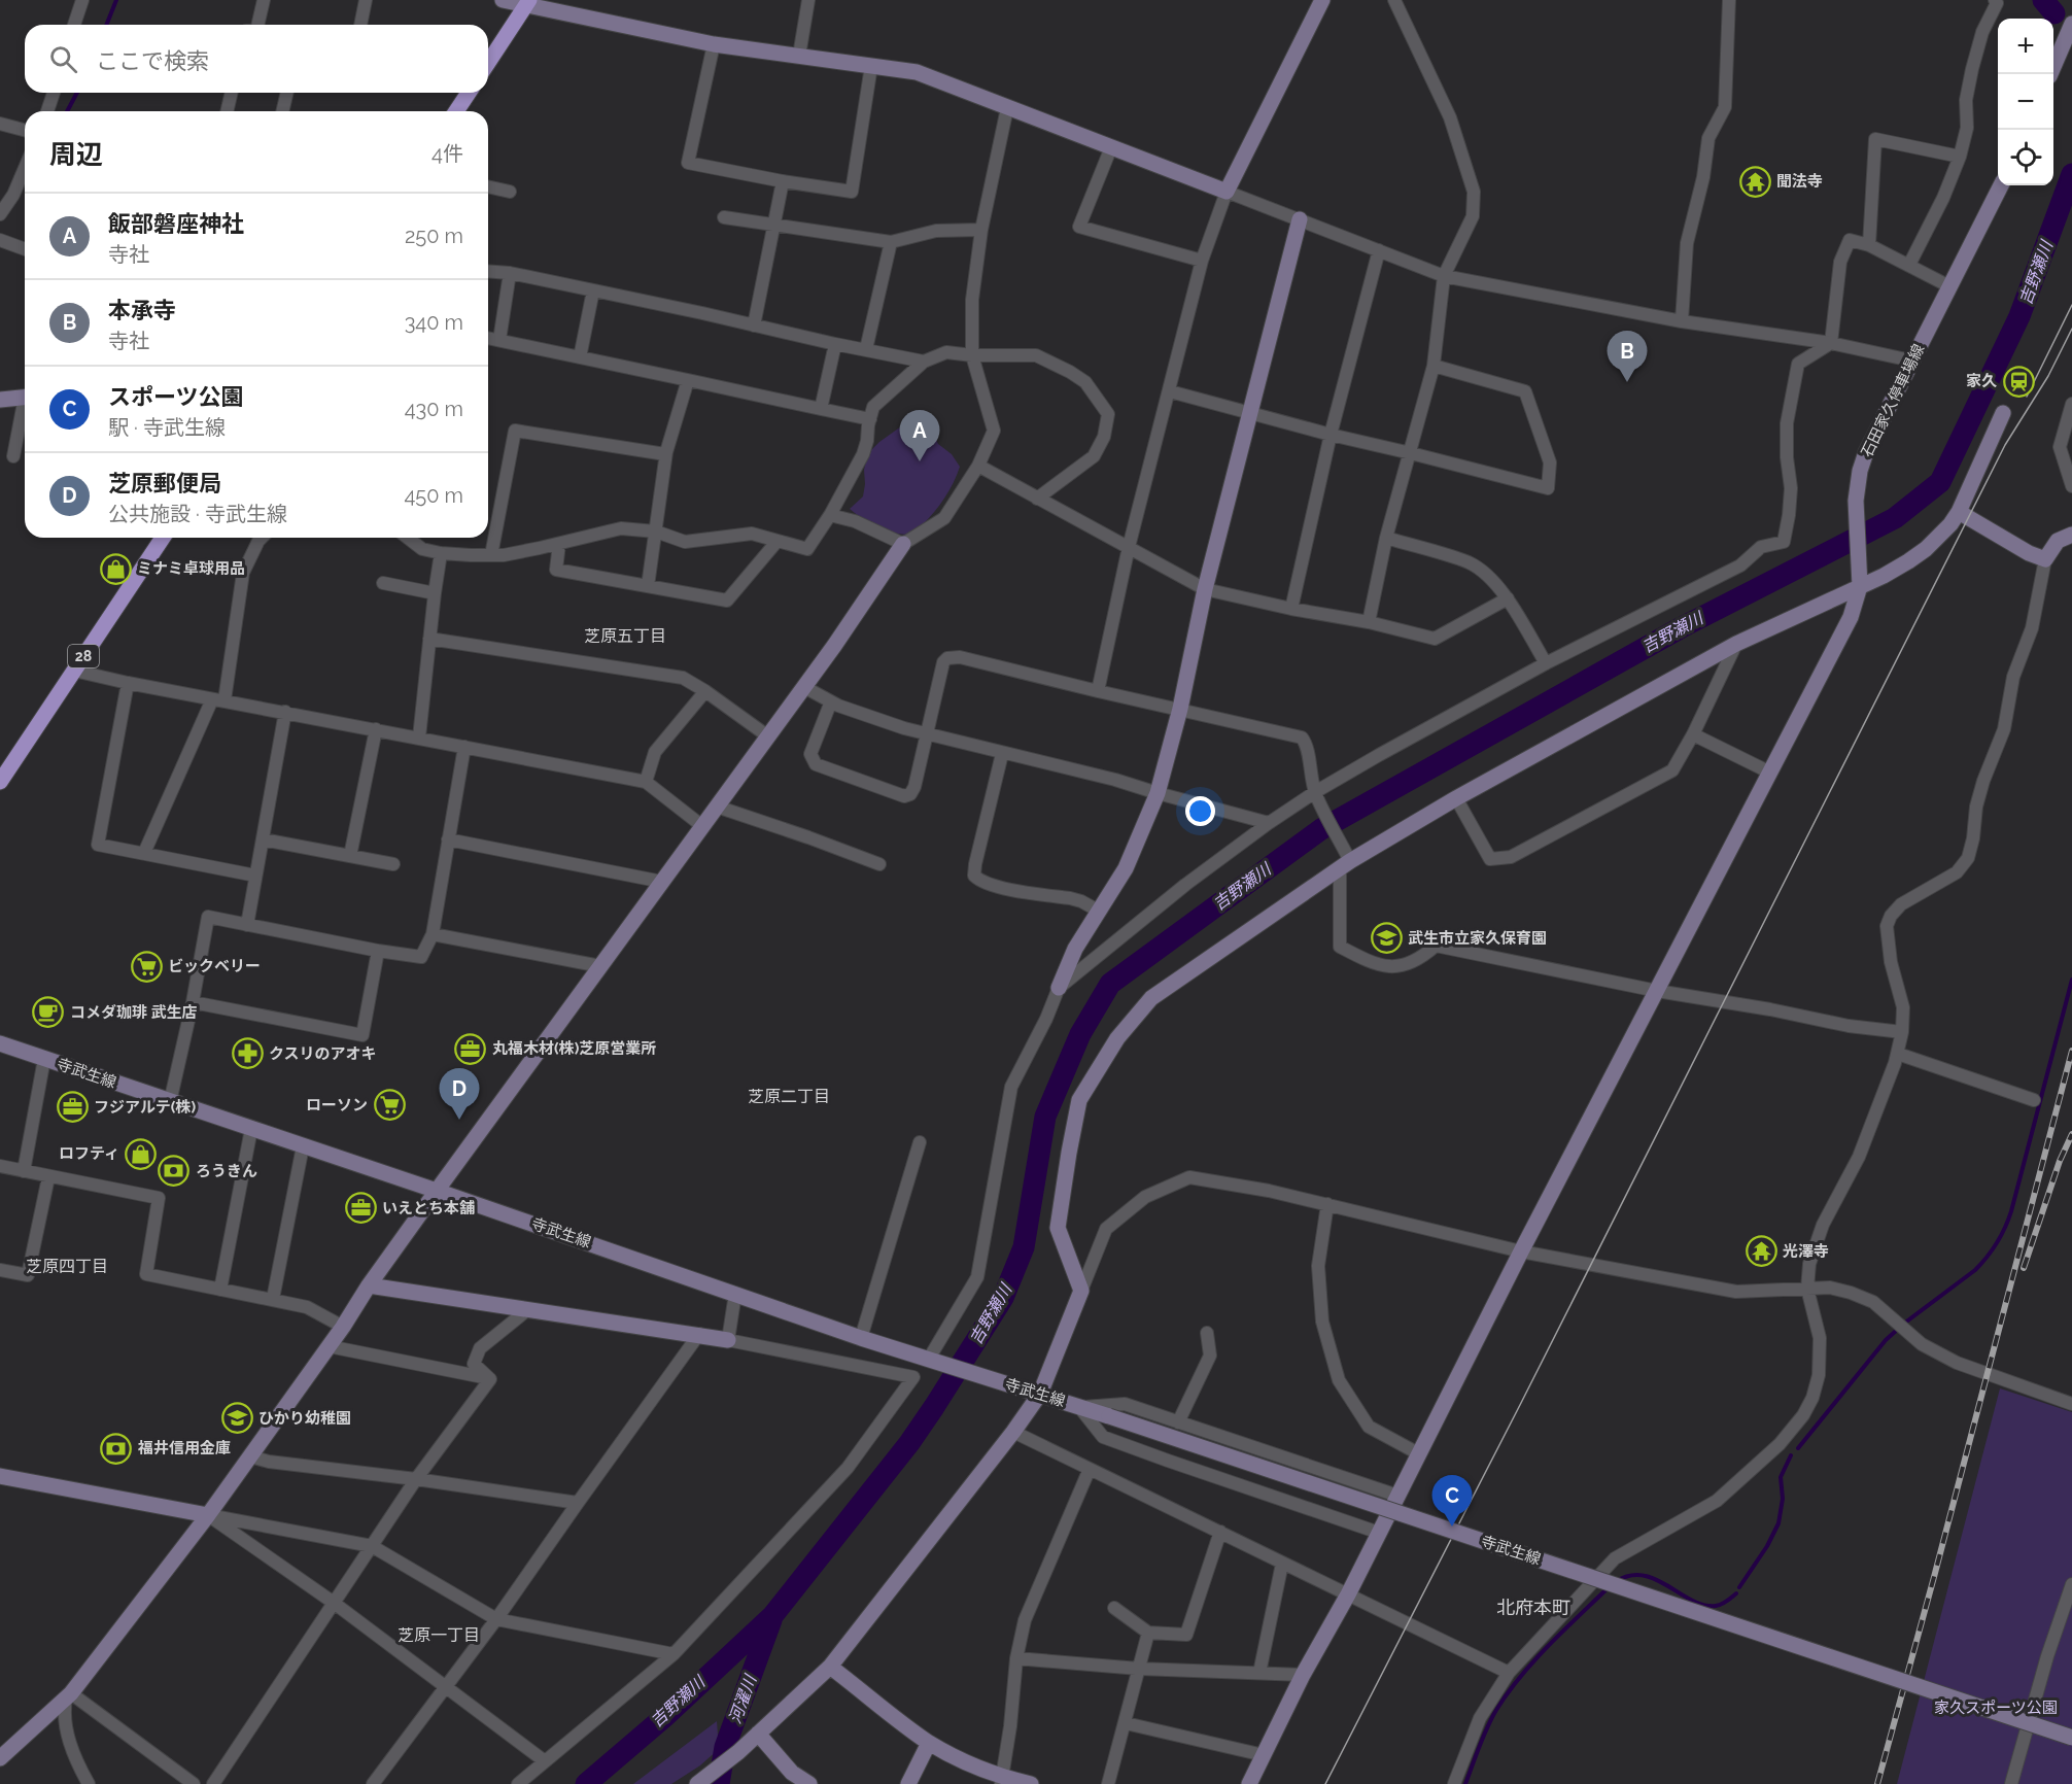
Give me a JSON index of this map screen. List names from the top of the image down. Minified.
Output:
{"streets":{"main road":["28"],"street":["石田家久停車場線","寺武生線"]},"districts":["芝原五丁目","芝原二丁目","芝原四丁目","北府本町","芝原一丁目"],"water":["吉野瀬川","河濯川"],"parks":["家久スポーツ公園"],"places":{"temple":["聞法寺","光澤寺"],"station":["家久"],"shop":["ミナミ卓球用品","ロフティ"],"school or university":["武生市立家久保育園","ひかり幼稚園"],"supermarket":["ビックベリー","ローソン"],"cafe":["コメダ珈琲 武生店"],"office":["丸福木材(株)芝原営業所","フジアルテ(株)","いえとち本舗"],"pharmacy":["クスリのアオキ"],"bank":["ろうきん","福井信用金庫"]},"page":{"map_buttons":["+","−"],"search":"ここで検索","heading":["周辺","4件"],"list":[{"mark":"A","name":"飯部磐座神社","note":"寺社","value":"250 m"},{"mark":"B","name":"本承寺","note":"寺社","value":"340 m"},{"mark":"C","name":"スポーツ公園","note":"駅 · 寺武生線","value":"430 m"},{"mark":"D","name":"芝原郵便局","note":"公共施設 · 寺武生線","value":"450 m"}],"pins":["B","A","D","C"]}}
